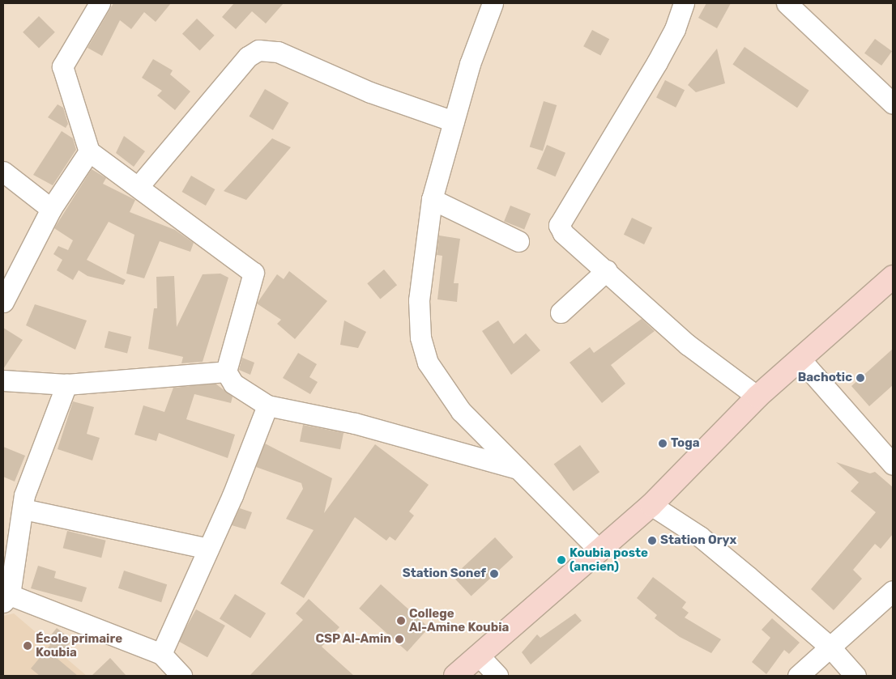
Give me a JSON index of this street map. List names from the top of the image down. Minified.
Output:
{"places":["Bachotic","Toga","Station Oryx","Koubia poste (ancien)","Station Sonef","College Al-Amine Koubia","CSP Al-Amin","École primaire Koubia"]}
